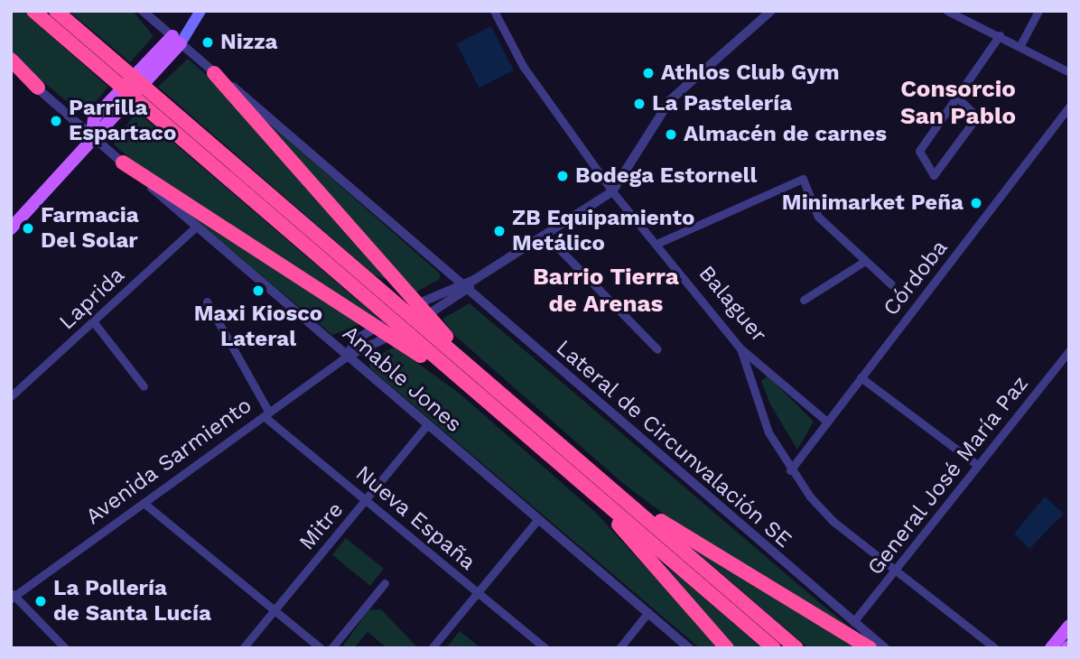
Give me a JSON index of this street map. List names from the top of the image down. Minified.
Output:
{"streets":{"street":["Córdoba","Laprida","Balaguer","Amable Jones","Lateral de Circunvalación SE","Avenida Sarmiento","General José María Paz","Nueva España","Mitre"]},"crossings":[["Córdoba","Balaguer"],["Laprida","Amable Jones"],["Balaguer","Avenida Sarmiento"],["Amable Jones","Avenida Sarmiento"],["Amable Jones","Mitre"],["Lateral de Circunvalación SE","Avenida Sarmiento"],["Lateral de Circunvalación SE","General José María Paz"],["Avenida Sarmiento","Nueva España"],["Nueva España","Mitre"]],"districts":["Consorcio San Pablo","Barrio Tierra de Arenas"],"places":["Nizza","Athlos Club Gym","La Pastelería","Parrilla Espartaco","Almacén de carnes","Bodega Estornell","Minimarket Peña","Farmacia Del Solar","ZB Equipamiento Metálico","Maxi Kiosco Lateral","La Pollería de Santa Lucía"]}
